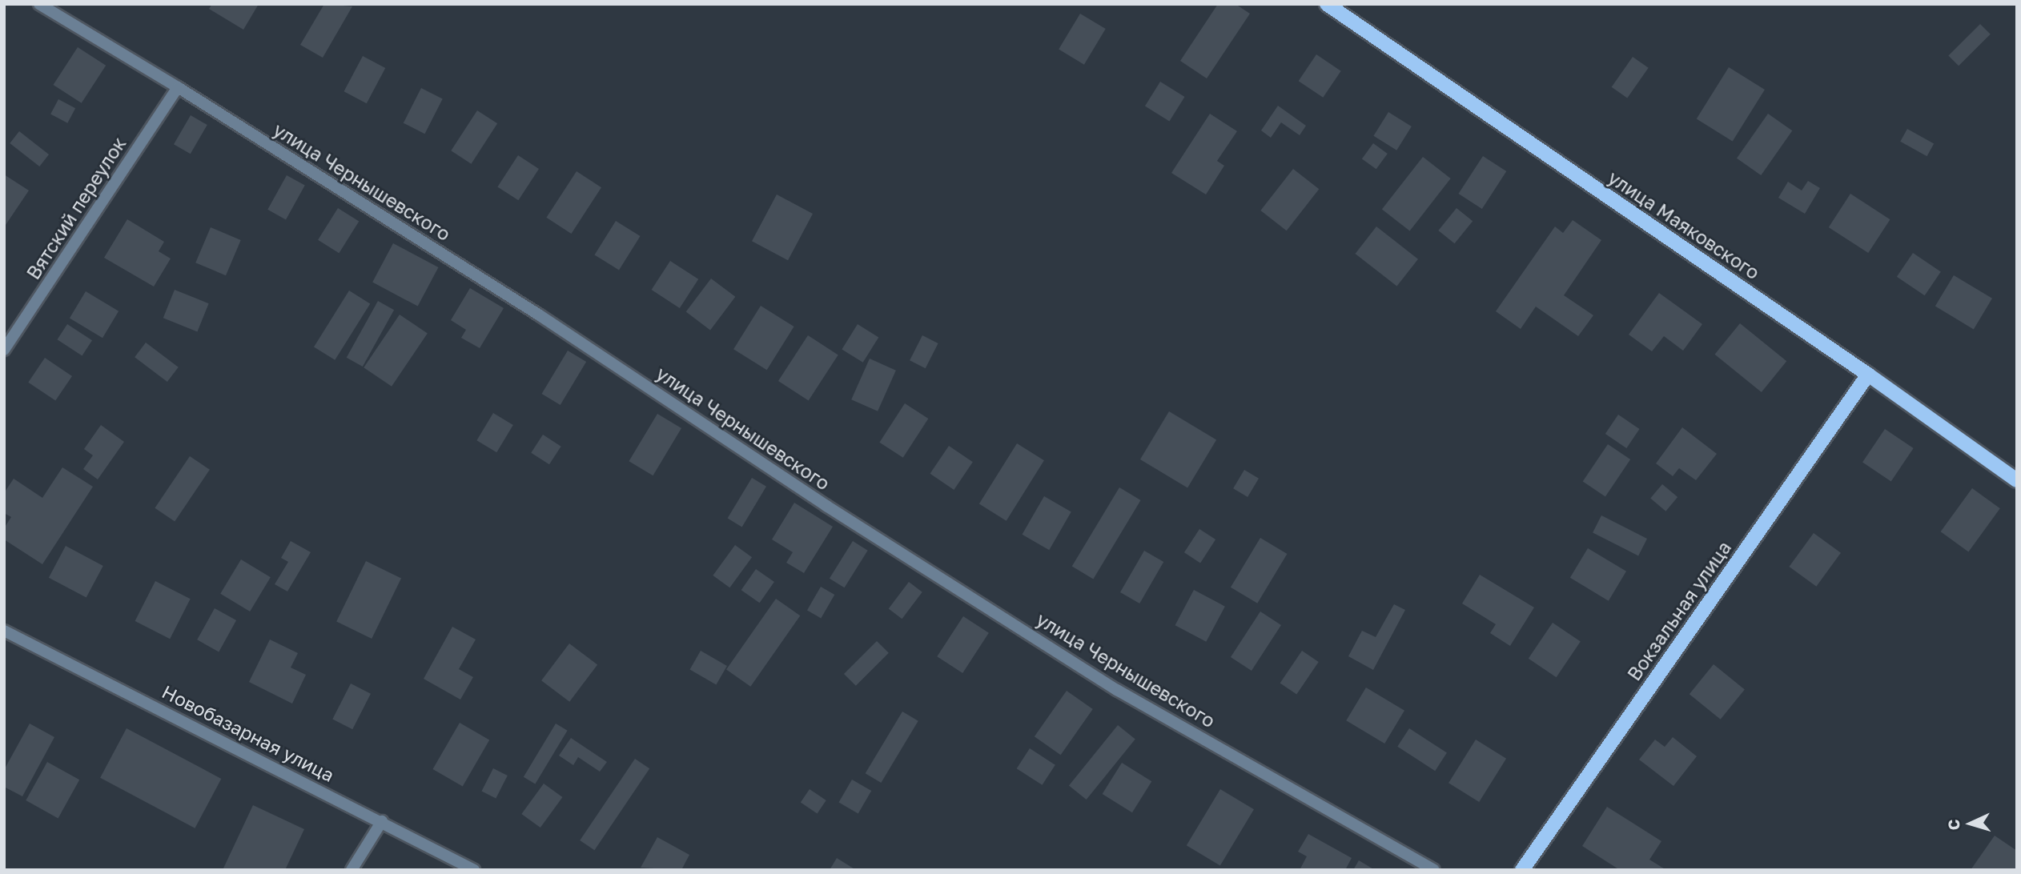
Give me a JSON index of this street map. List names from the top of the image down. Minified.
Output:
{"streets":{"main road":["улица Маяковского","Вокзальная улица"],"street":["улица Чернышевского","Вятский переулок","Новобазарная улица"]},"crossings":[["улица Чернышевского","Вятский переулок"],["улица Маяковского","Вокзальная улица"]],"north":"left"}
